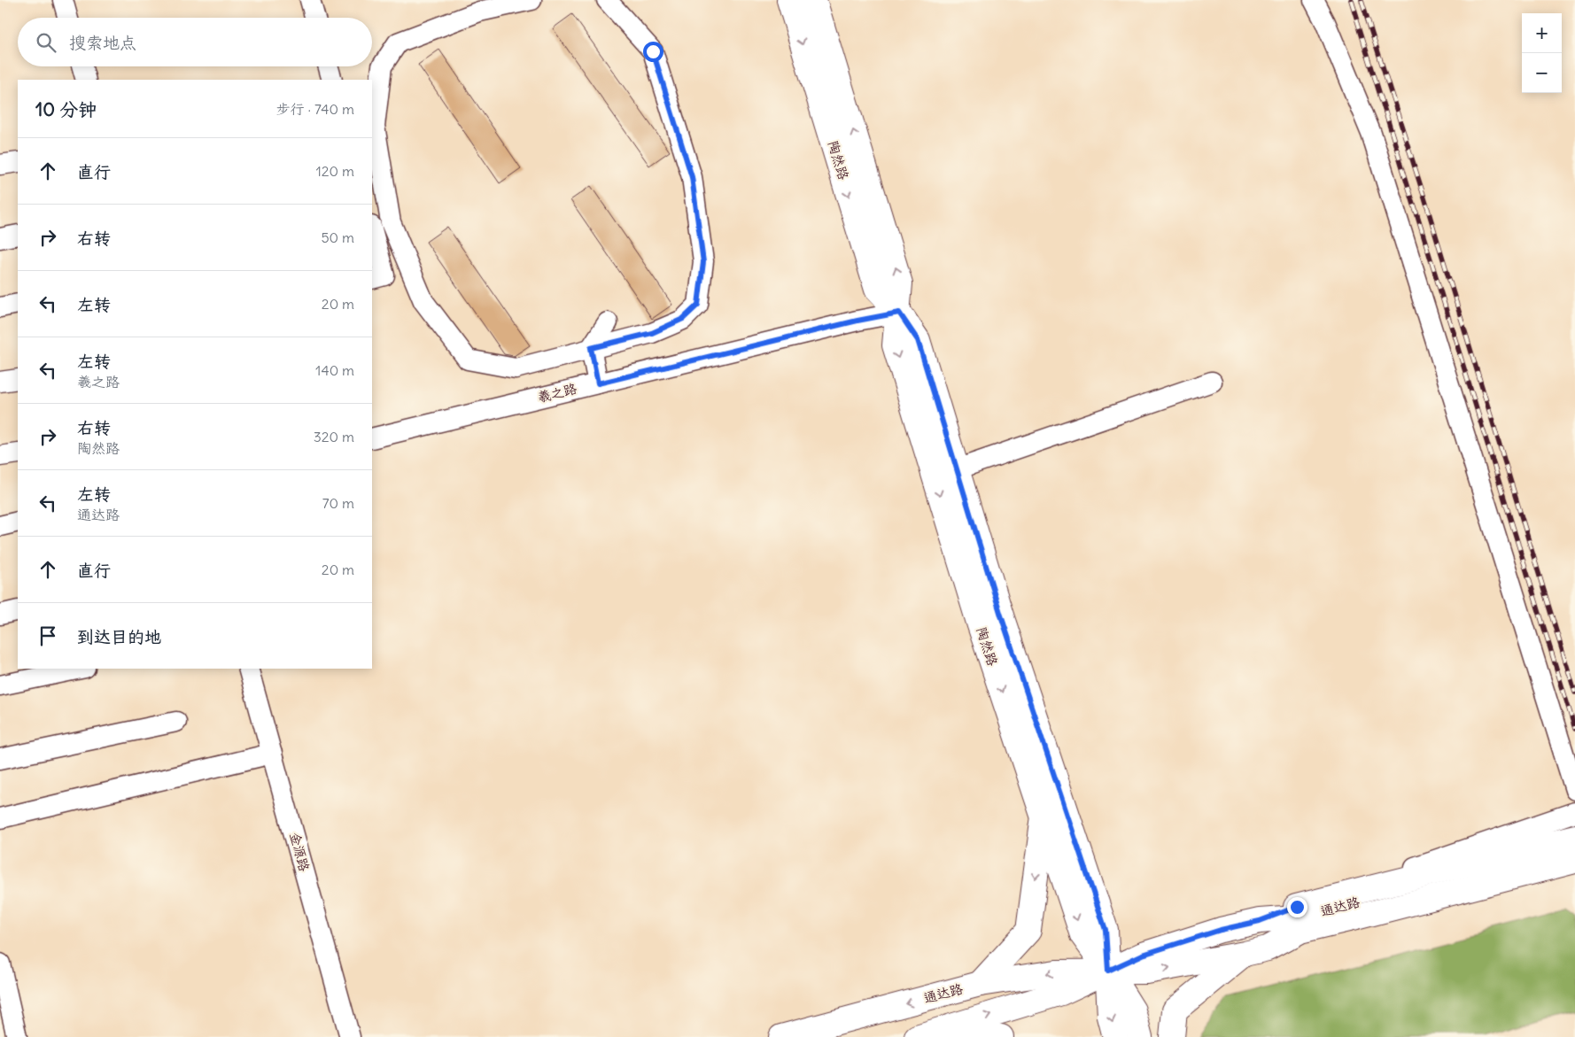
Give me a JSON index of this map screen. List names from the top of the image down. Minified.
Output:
{"streets":{"main road":["陶然路","通达路"],"street":["羲之路","金源路"]},"crossings":[["陶然路","羲之路"],["陶然路","通达路"]],"page":{"map_buttons":["+","−"],"search":"搜索地点","heading":["10 分钟","步行 · 740 m"],"list":[["直行","120 m"],["右转","50 m"],["左转","20 m"],["左转","羲之路","140 m"],["右转","陶然路","320 m"],["左转","通达路","70 m"],["直行","20 m"],"到达目的地"]}}
